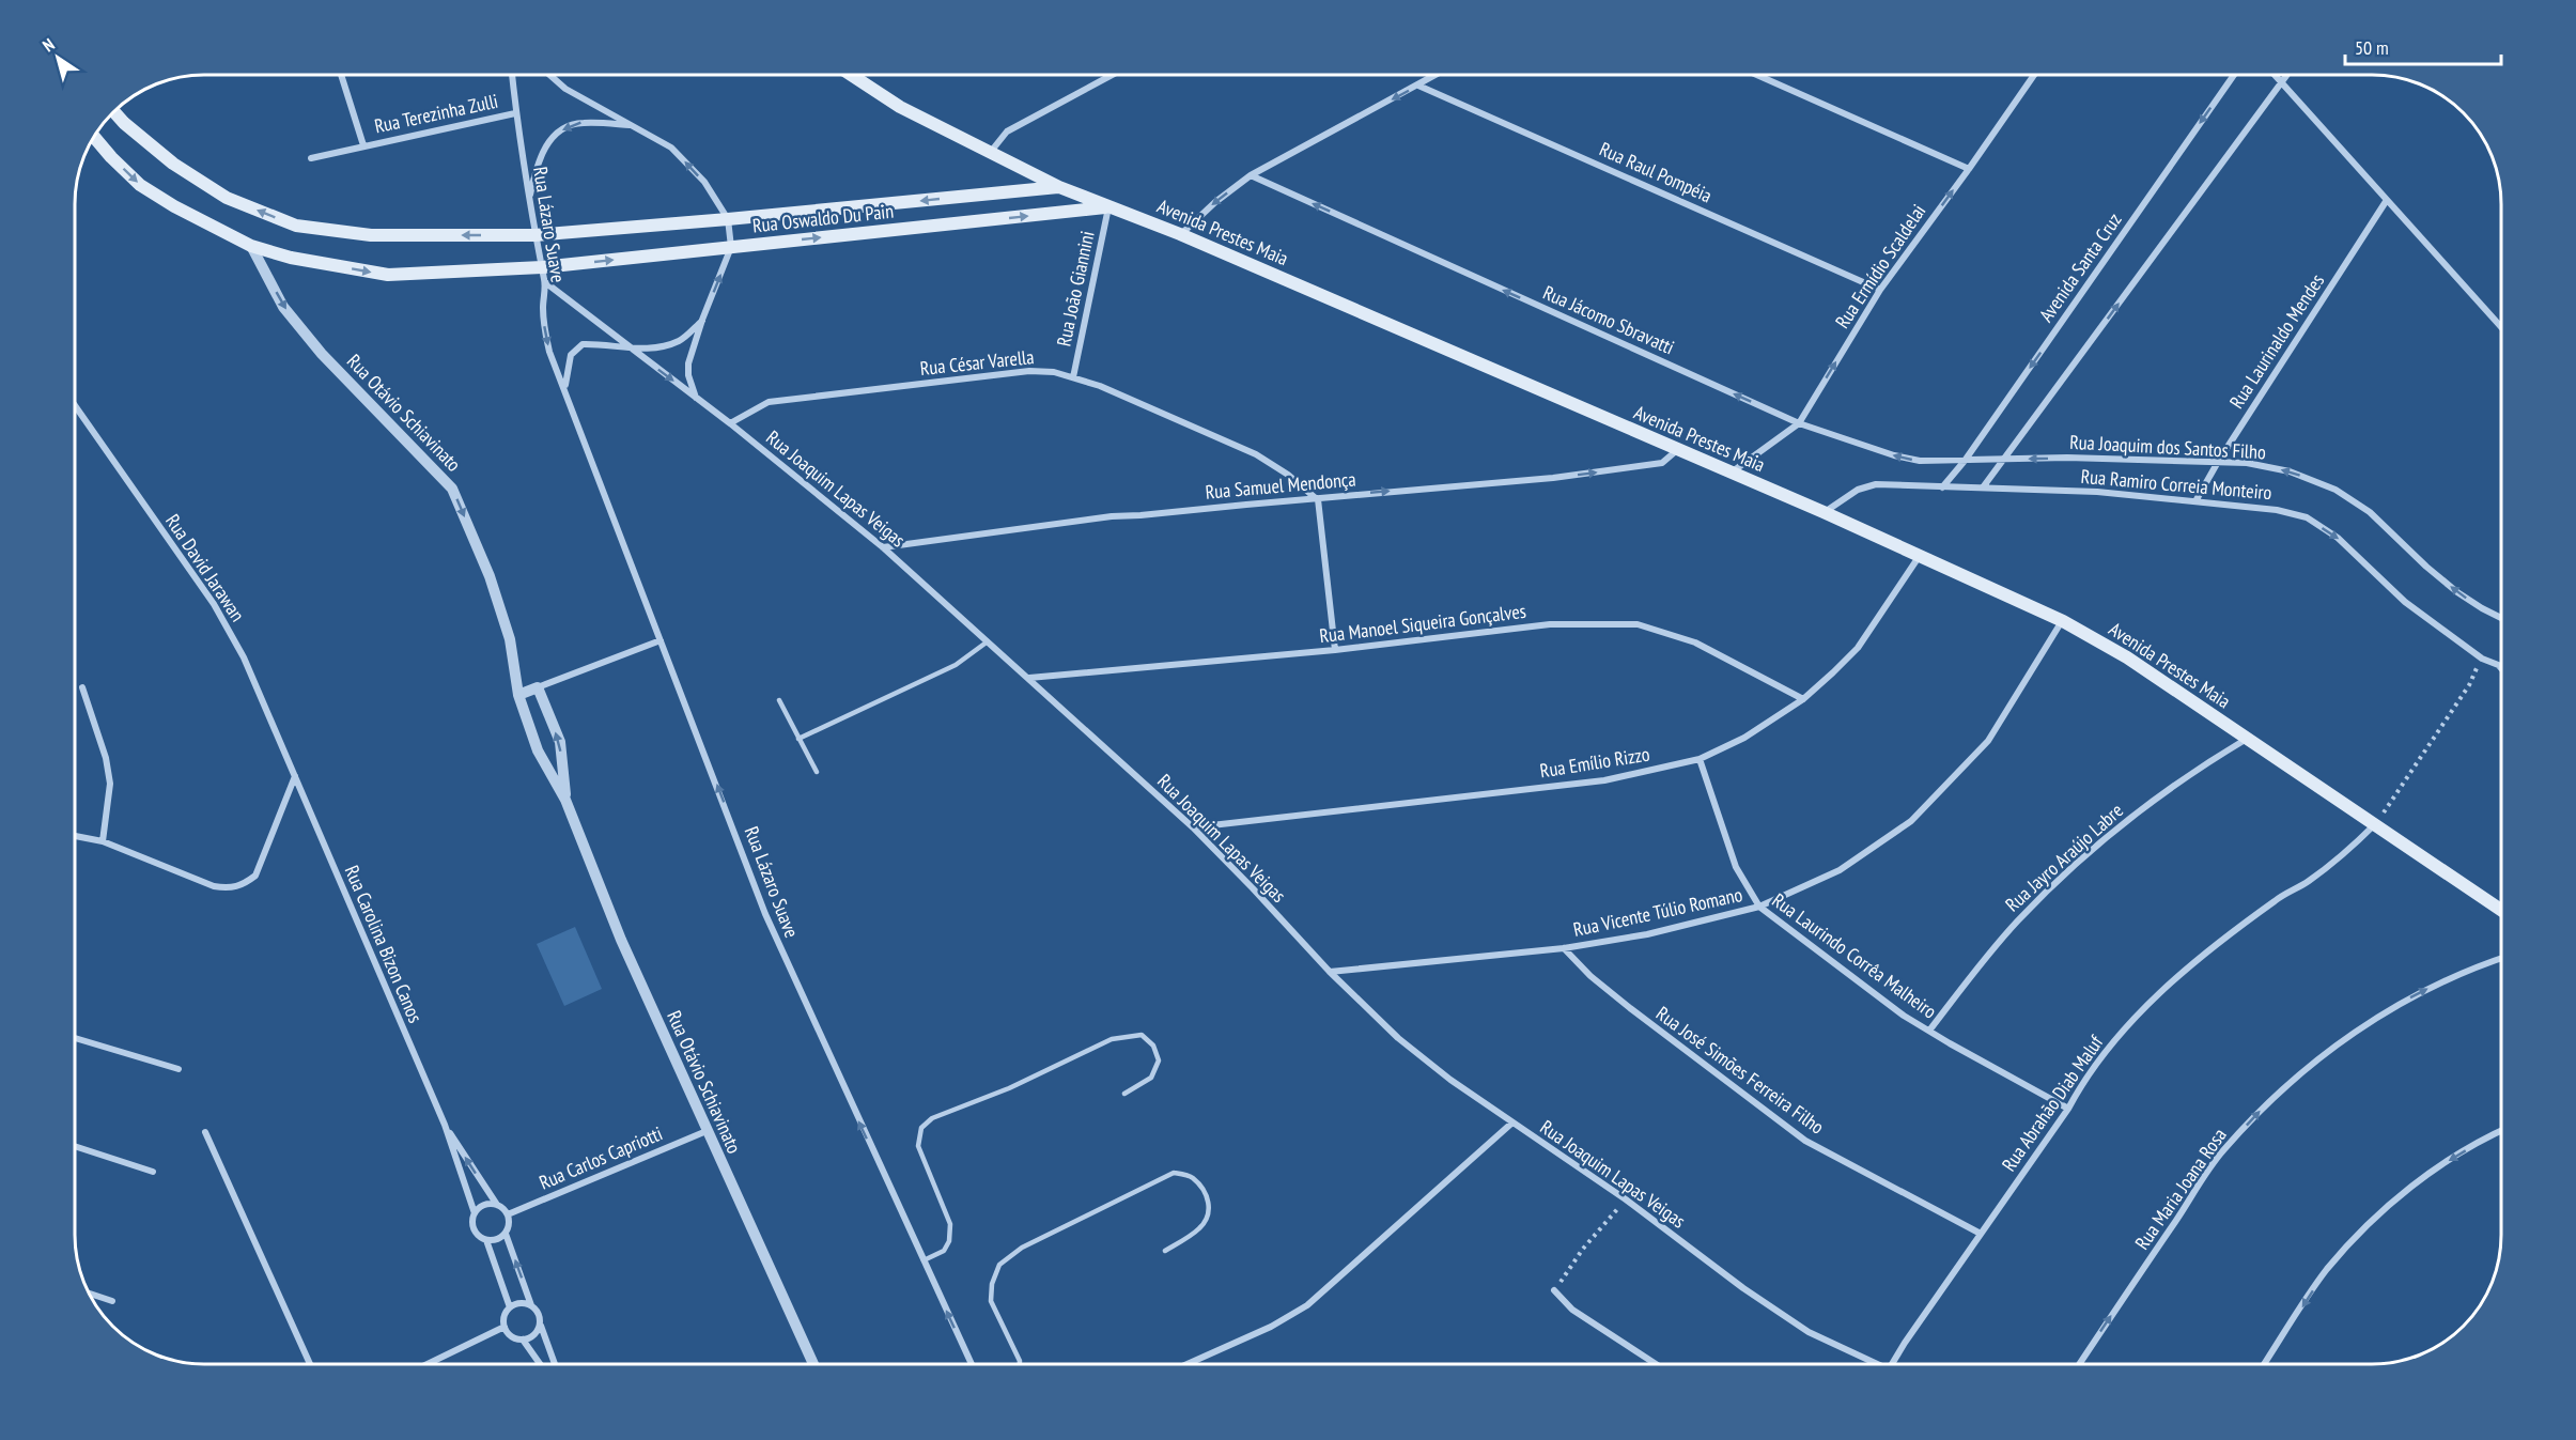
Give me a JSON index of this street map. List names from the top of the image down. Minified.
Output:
{"streets":{"main road":["Rua Oswaldo Du Pain","Avenida Prestes Maia"],"street":["Rua Terezinha Zulli","Rua Raul Pompéia","Rua Lázaro Suave","Rua Ermídio Scaldelai","Avenida Santa Cruz","Rua João Giannini","Rua Jácomo Sbravatti","Rua Laurinaldo Mendes","Rua César Varella","Rua Otávio Schiavinato","Rua Joaquim dos Santos Filho","Rua Ramiro Correia Monteiro","Rua Samuel Mendonça","Rua Joaquim Lapas Veigas","Rua David Jarawan","Rua Manoel Siqueira Gonçalves","Rua Emílio Rizzo","Rua Jayro Araújo Labre","Rua Vicente Túlio Romano","Rua Carolina Bizon Canos","Rua Laurindo Corrêa Malheiro","Rua José Simões Ferreira Filho","Rua Abrahão Diab Maluf","Rua Carlos Capriotti","Rua Maria Joana Rosa"]},"crossings":[["Rua Terezinha Zulli","Rua Lázaro Suave"],["Rua Raul Pompéia","Rua Ermídio Scaldelai"],["Rua Oswaldo Du Pain","Rua Lázaro Suave"],["Rua Oswaldo Du Pain","Avenida Prestes Maia"],["Rua Oswaldo Du Pain","Rua João Giannini"],["Rua Oswaldo Du Pain","Rua Otávio Schiavinato"],["Rua Lázaro Suave","Rua Joaquim Lapas Veigas"],["Avenida Prestes Maia","Rua Ermídio Scaldelai"],["Avenida Prestes Maia","Rua João Giannini"],["Avenida Prestes Maia","Rua Ramiro Correia Monteiro"],["Avenida Prestes Maia","Rua Samuel Mendonça"],["Avenida Prestes Maia","Rua Emílio Rizzo"],["Avenida Prestes Maia","Rua Jayro Araújo Labre"],["Avenida Prestes Maia","Rua Vicente Túlio Romano"],["Avenida Prestes Maia","Rua Abrahão Diab Maluf"],["Rua Ermídio Scaldelai","Rua Jácomo Sbravatti"],["Avenida Santa Cruz","Rua Jácomo Sbravatti"],["Avenida Santa Cruz","Rua Joaquim dos Santos Filho"],["Avenida Santa Cruz","Rua Ramiro Correia Monteiro"],["Rua João Giannini","Rua César Varella"],["Rua Jácomo Sbravatti","Rua Joaquim dos Santos Filho"],["Rua Laurinaldo Mendes","Rua Joaquim dos Santos Filho"],["Rua Laurinaldo Mendes","Rua Ramiro Correia Monteiro"],["Rua César Varella","Rua Samuel Mendonça"],["Rua César Varella","Rua Joaquim Lapas Veigas"],["Rua Otávio Schiavinato","Rua Carlos Capriotti"],["Rua Samuel Mendonça","Rua Joaquim Lapas Veigas"],["Rua Joaquim Lapas Veigas","Rua Manoel Siqueira Gonçalves"],["Rua Joaquim Lapas Veigas","Rua Emílio Rizzo"],["Rua Joaquim Lapas Veigas","Rua Vicente Túlio Romano"],["Rua David Jarawan","Rua Carolina Bizon Canos"],["Rua Manoel Siqueira Gonçalves","Rua Emílio Rizzo"],["Rua Emílio Rizzo","Rua Laurindo Corrêa Malheiro"],["Rua Jayro Araújo Labre","Rua Laurindo Corrêa Malheiro"],["Rua Vicente Túlio Romano","Rua Laurindo Corrêa Malheiro"],["Rua Vicente Túlio Romano","Rua José Simões Ferreira Filho"],["Rua Carolina Bizon Canos","Rua Carlos Capriotti"],["Rua Laurindo Corrêa Malheiro","Rua Abrahão Diab Maluf"],["Rua José Simões Ferreira Filho","Rua Abrahão Diab Maluf"]],"one_way":["Rua Ermídio Scaldelai","Rua Jácomo Sbravatti","Rua Joaquim dos Santos Filho","Rua Ramiro Correia Monteiro","Rua Samuel Mendonça","Rua Maria Joana Rosa"],"scale_bar":"50 m","north":"top left"}
